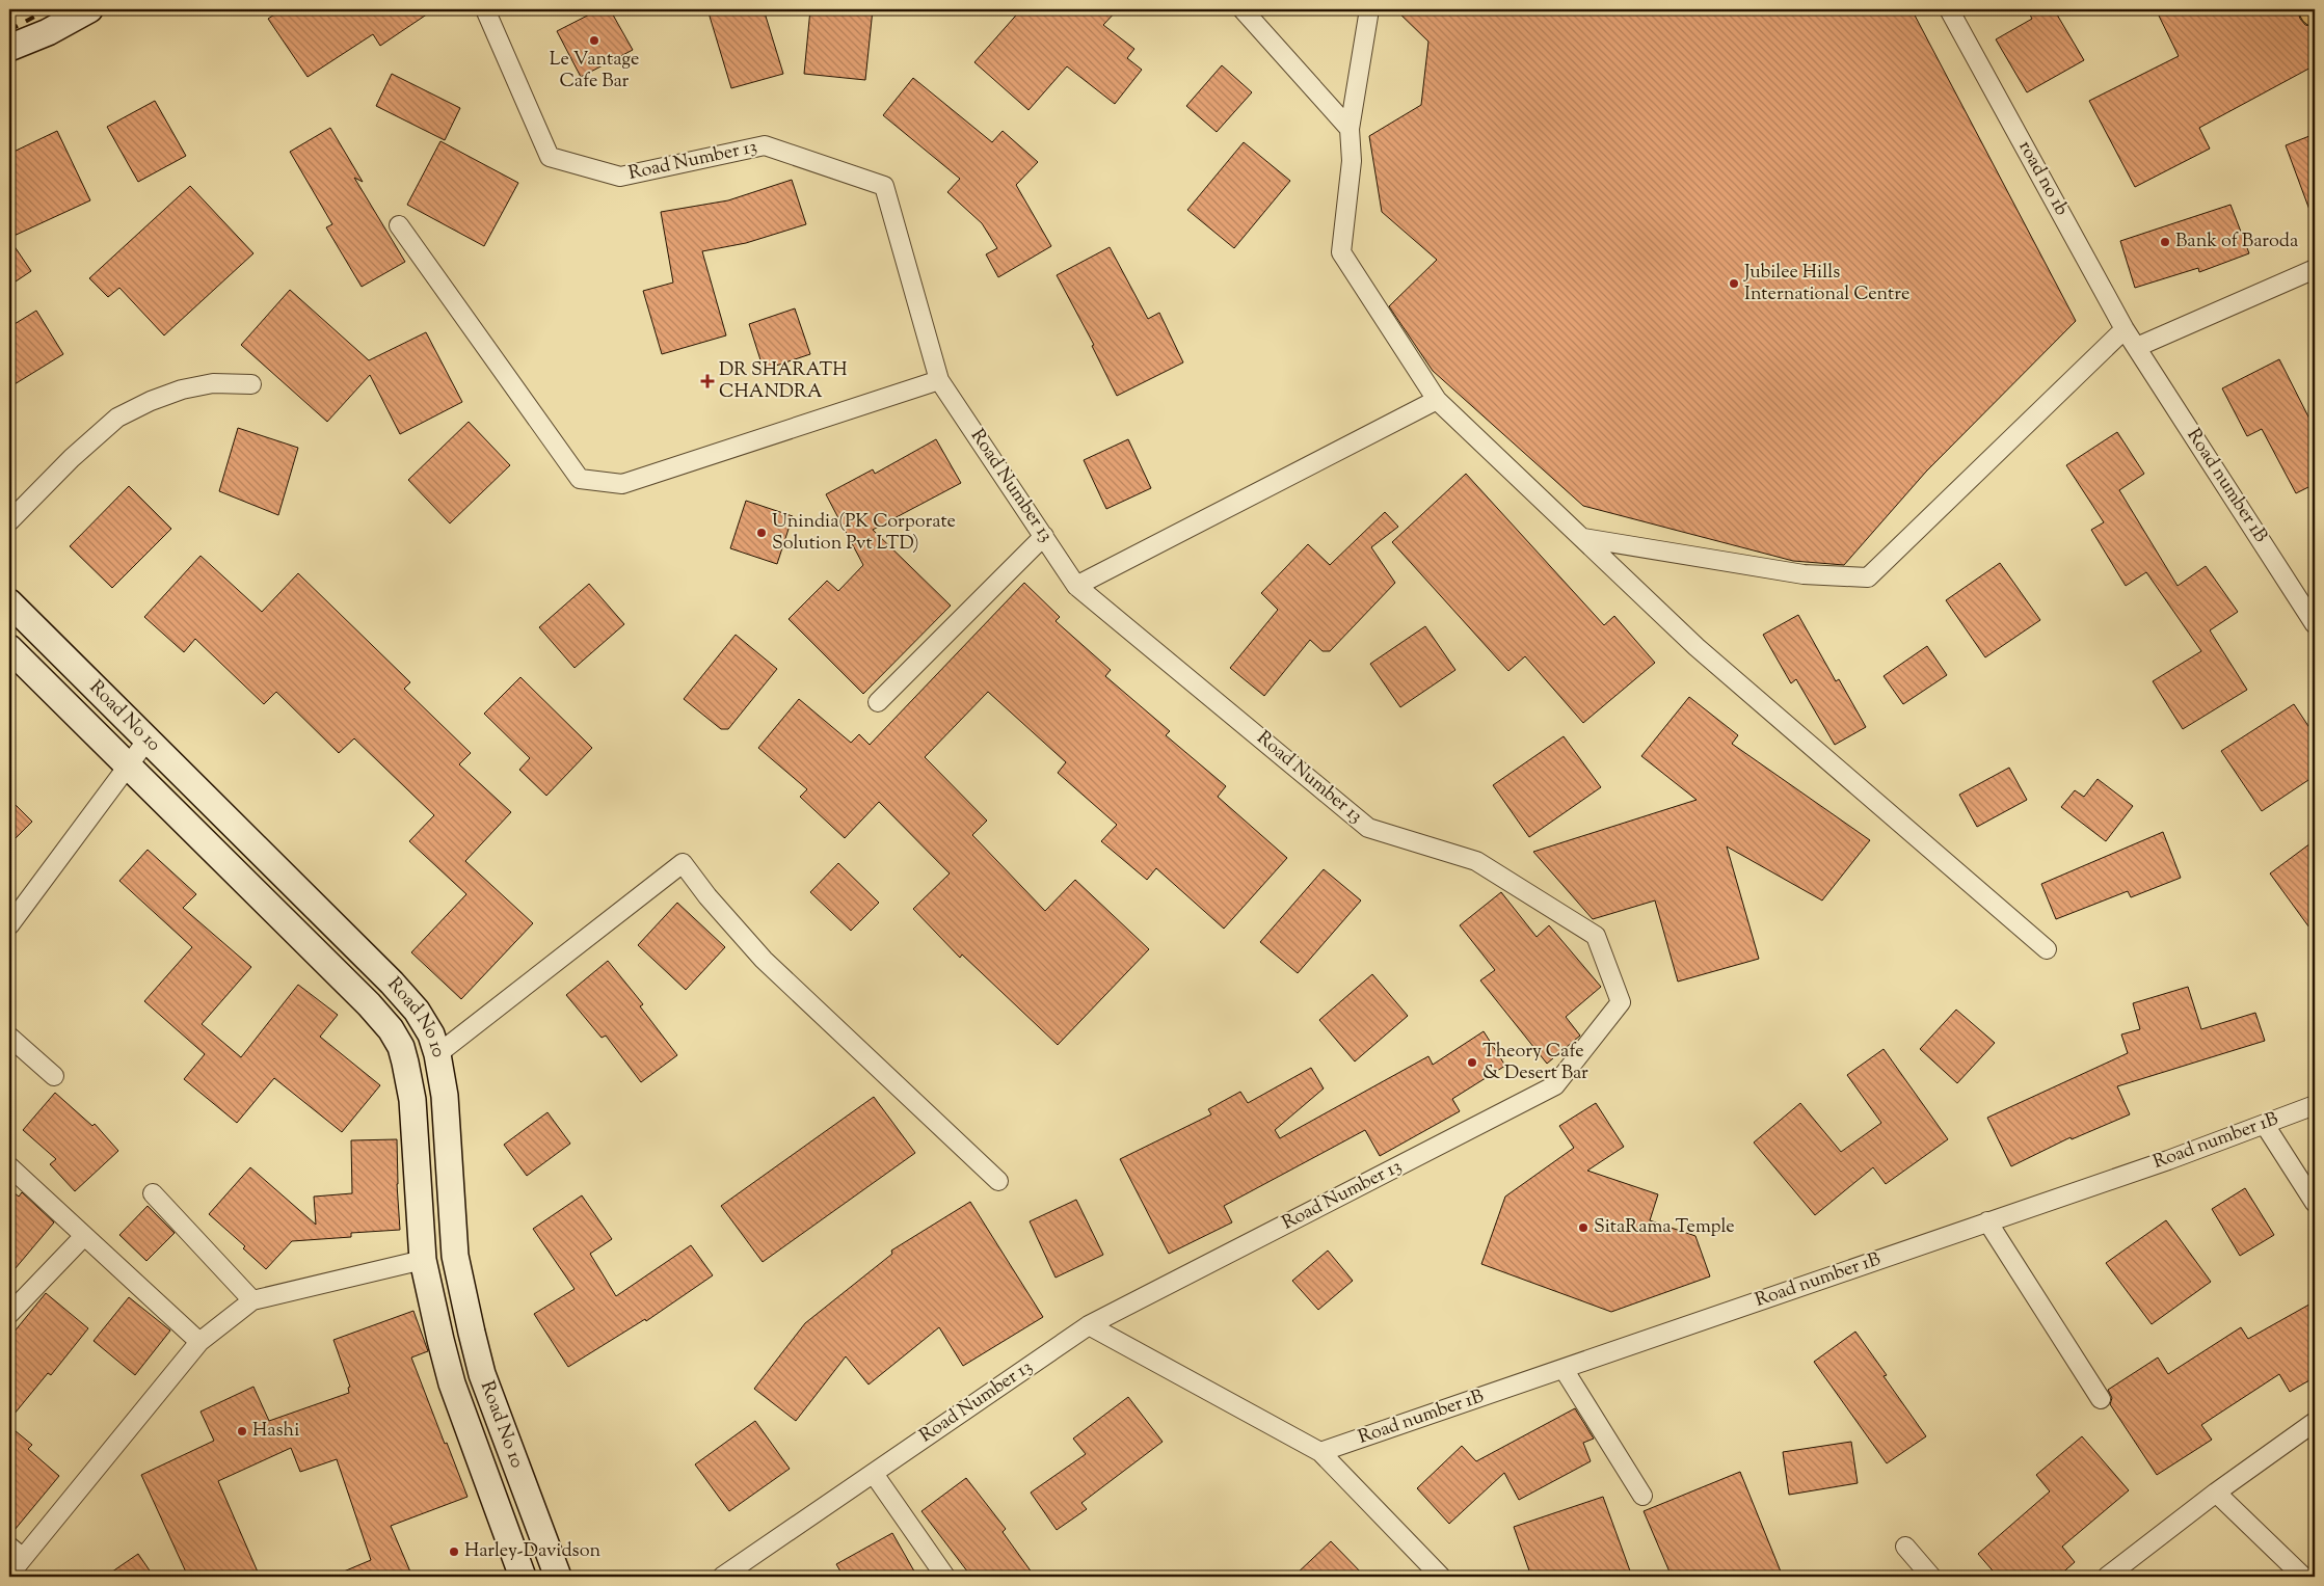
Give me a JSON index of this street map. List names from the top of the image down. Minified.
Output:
{"streets":{"main road":["Road No 10"],"street":["Road Number 13","road no 1b","Road number 1B"]},"crossings":[["road no 1b","Road number 1B"]],"places":{"other":["Le Vantage Cafe Bar","Bank of Baroda","Jubilee Hills International Centre","Unindia(PK Corporate Solution Pvt LTD)","Theory Cafe & Desert Bar","SitaRama Temple","Hashi","Harley-Davidson"],"health":["DR SHARATH CHANDRA"]}}
